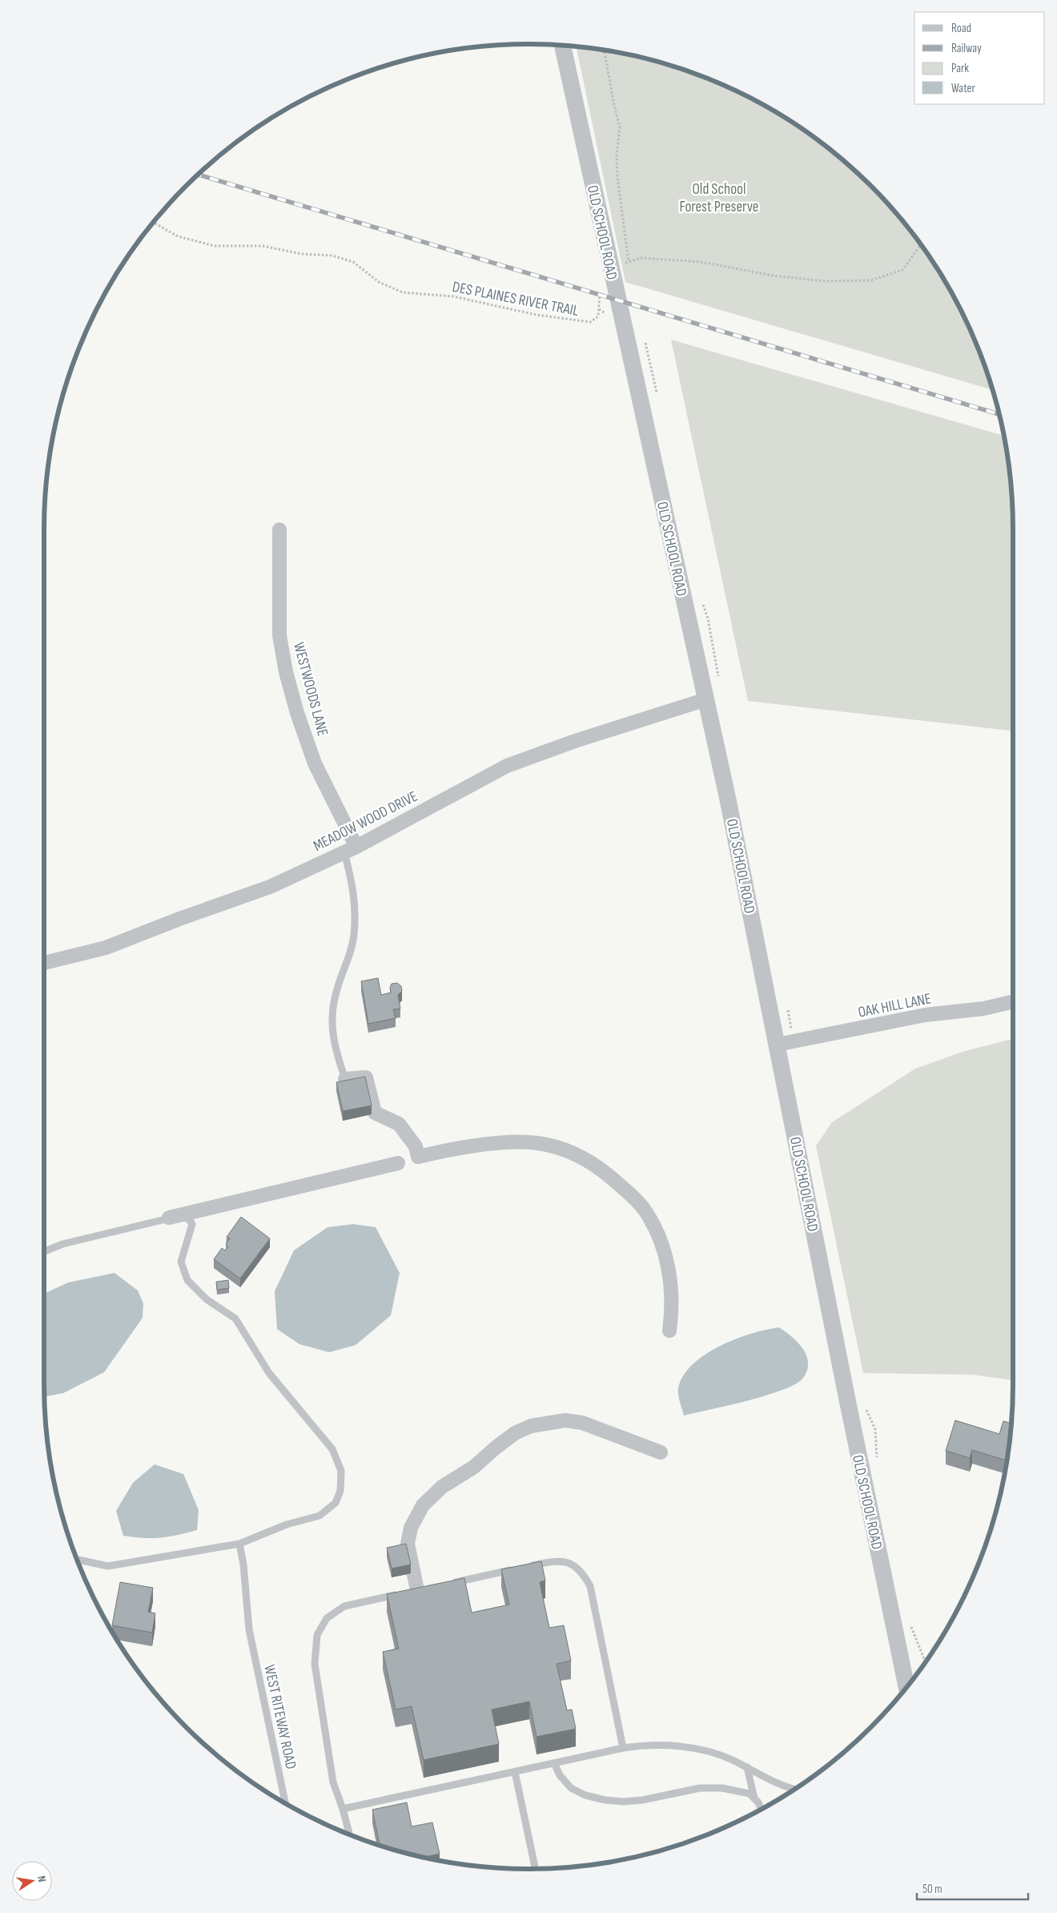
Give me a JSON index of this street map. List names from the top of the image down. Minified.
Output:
{"streets":{"street":["OLD SCHOOL ROAD","WESTWOODS LANE","MEADOW WOOD DRIVE","OAK HILL LANE"],"lane":["WEST RITEWAY ROAD"],"path":["DES PLAINES RIVER TRAIL"]},"crossings":[["OLD SCHOOL ROAD","MEADOW WOOD DRIVE"],["OLD SCHOOL ROAD","OAK HILL LANE"],["WESTWOODS LANE","MEADOW WOOD DRIVE"]],"parks":["Old School Forest Preserve"],"legend":["Road","Railway","Park","Water"],"scale_bar":"50 m","north":"right"}
